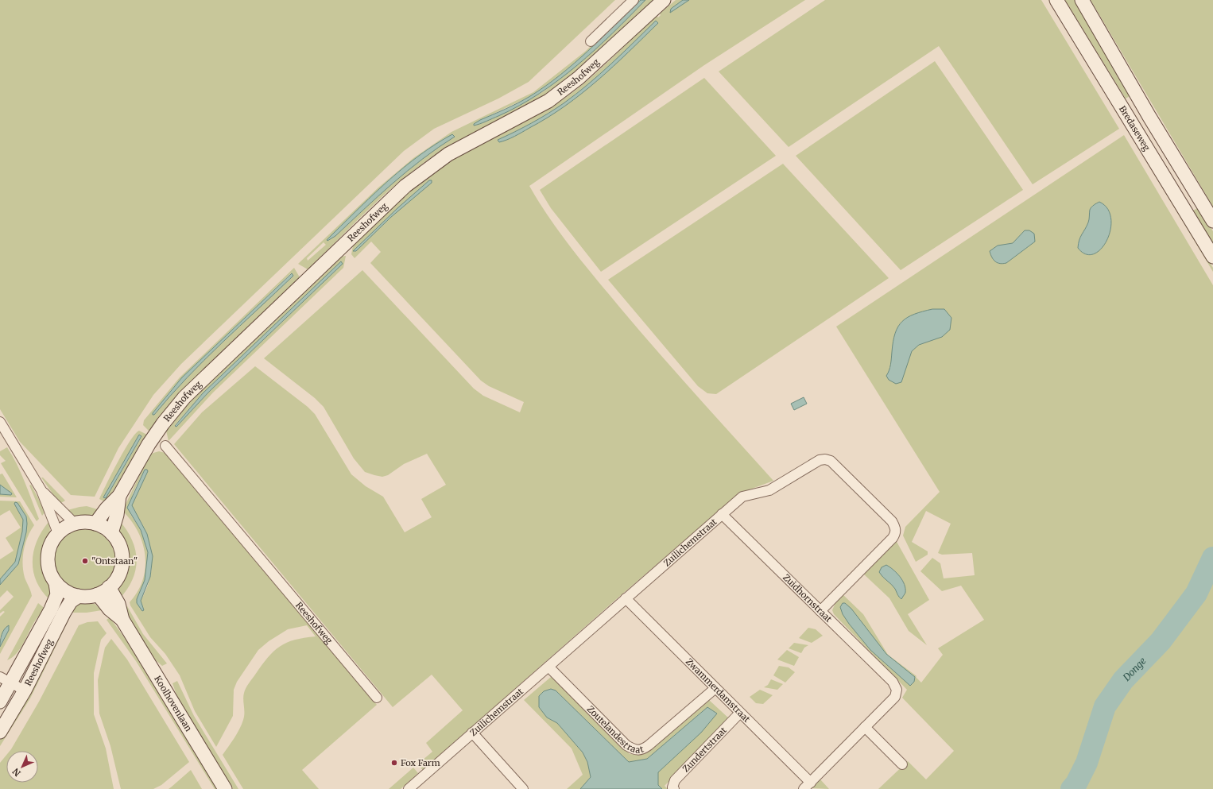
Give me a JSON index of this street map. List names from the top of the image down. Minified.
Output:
{"streets":{"street":["Reeshofweg","Bredaseweg","Zuilichemstraat","Zuidhornstraat","Zwammerdamstraat","Koolhovenlaan","Zoutelandestraat","Zundertstraat"]},"crossings":[["Reeshofweg","Koolhovenlaan"],["Zuilichemstraat","Zuidhornstraat"],["Zuilichemstraat","Zwammerdamstraat"],["Zuilichemstraat","Zoutelandestraat"],["Zwammerdamstraat","Zoutelandestraat"],["Zwammerdamstraat","Zundertstraat"]],"water":["Donge"],"places":["\"Ontstaan\"","Fox Farm"],"north":"bottom left"}
